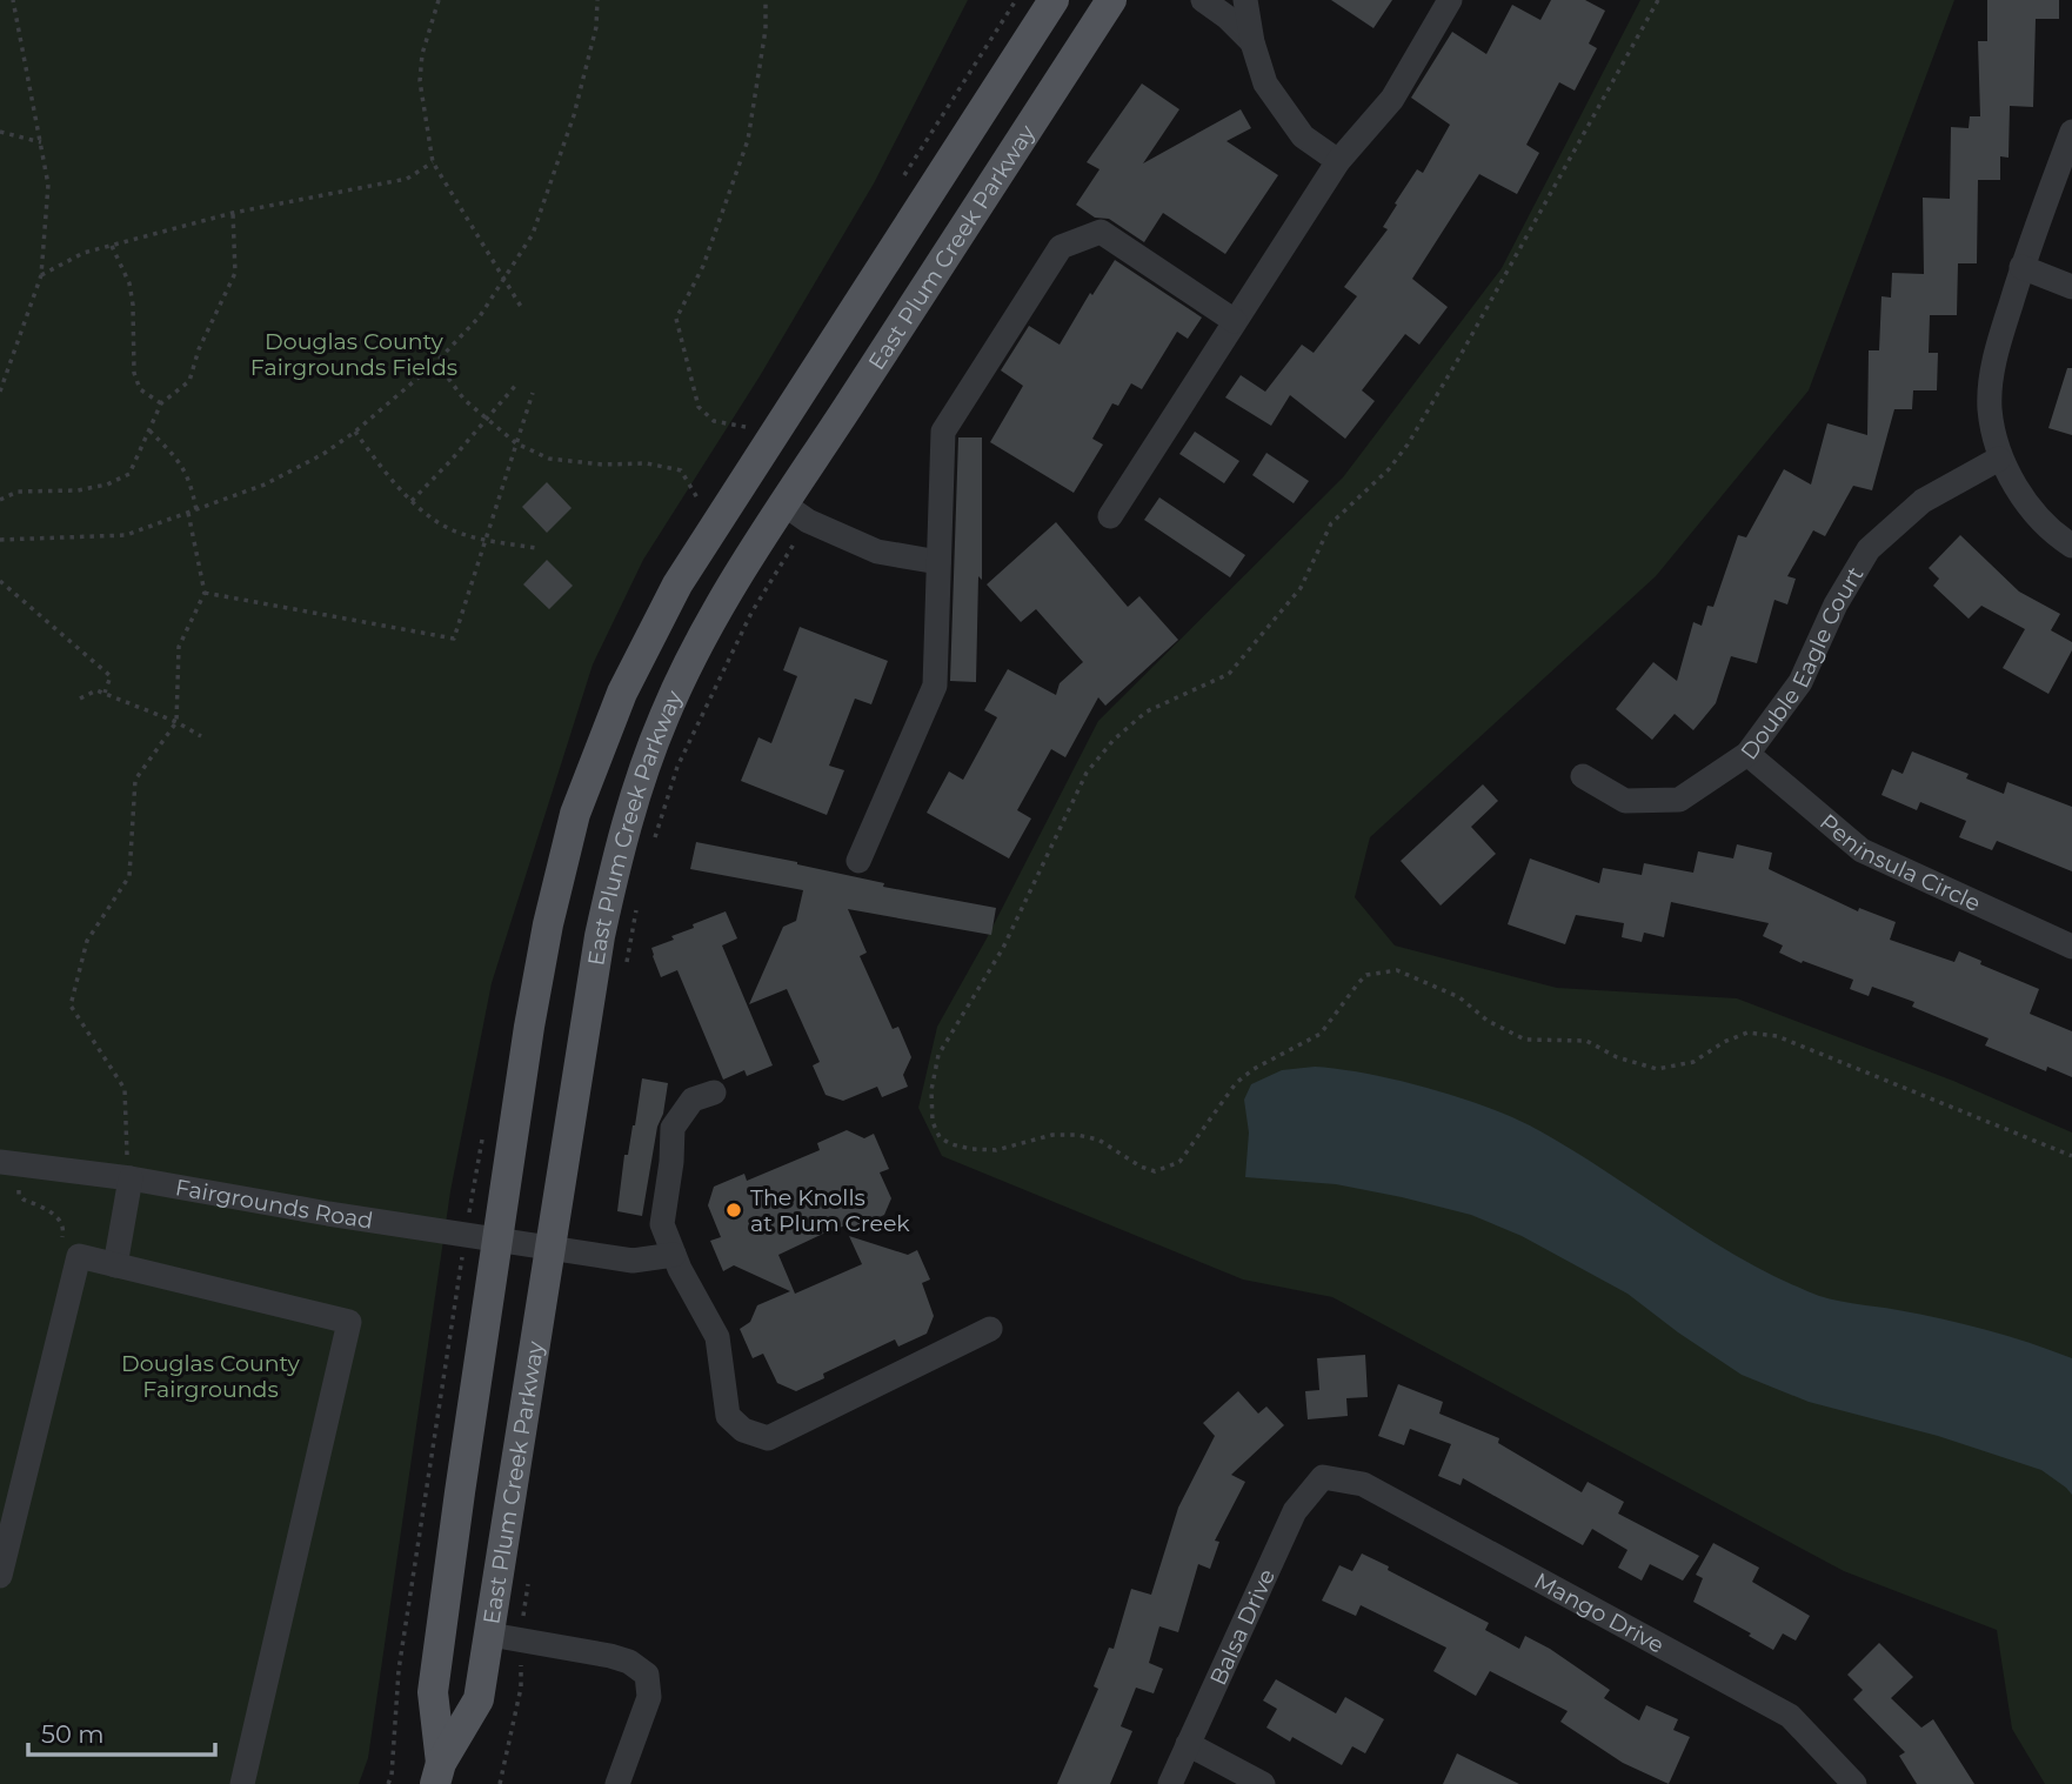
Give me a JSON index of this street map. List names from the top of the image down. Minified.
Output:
{"streets":{"main road":["East Plum Creek Parkway"],"street":["Double Eagle Court","Peninsula Circle","Fairgrounds Road","Mango Drive","Balsa Drive"]},"crossings":[["East Plum Creek Parkway","Fairgrounds Road"],["Double Eagle Court","Peninsula Circle"],["Mango Drive","Balsa Drive"]],"parks":["Douglas County Fairgrounds Fields","Douglas County Fairgrounds"],"places":["The Knolls at Plum Creek"],"scale_bar":"50 m"}
